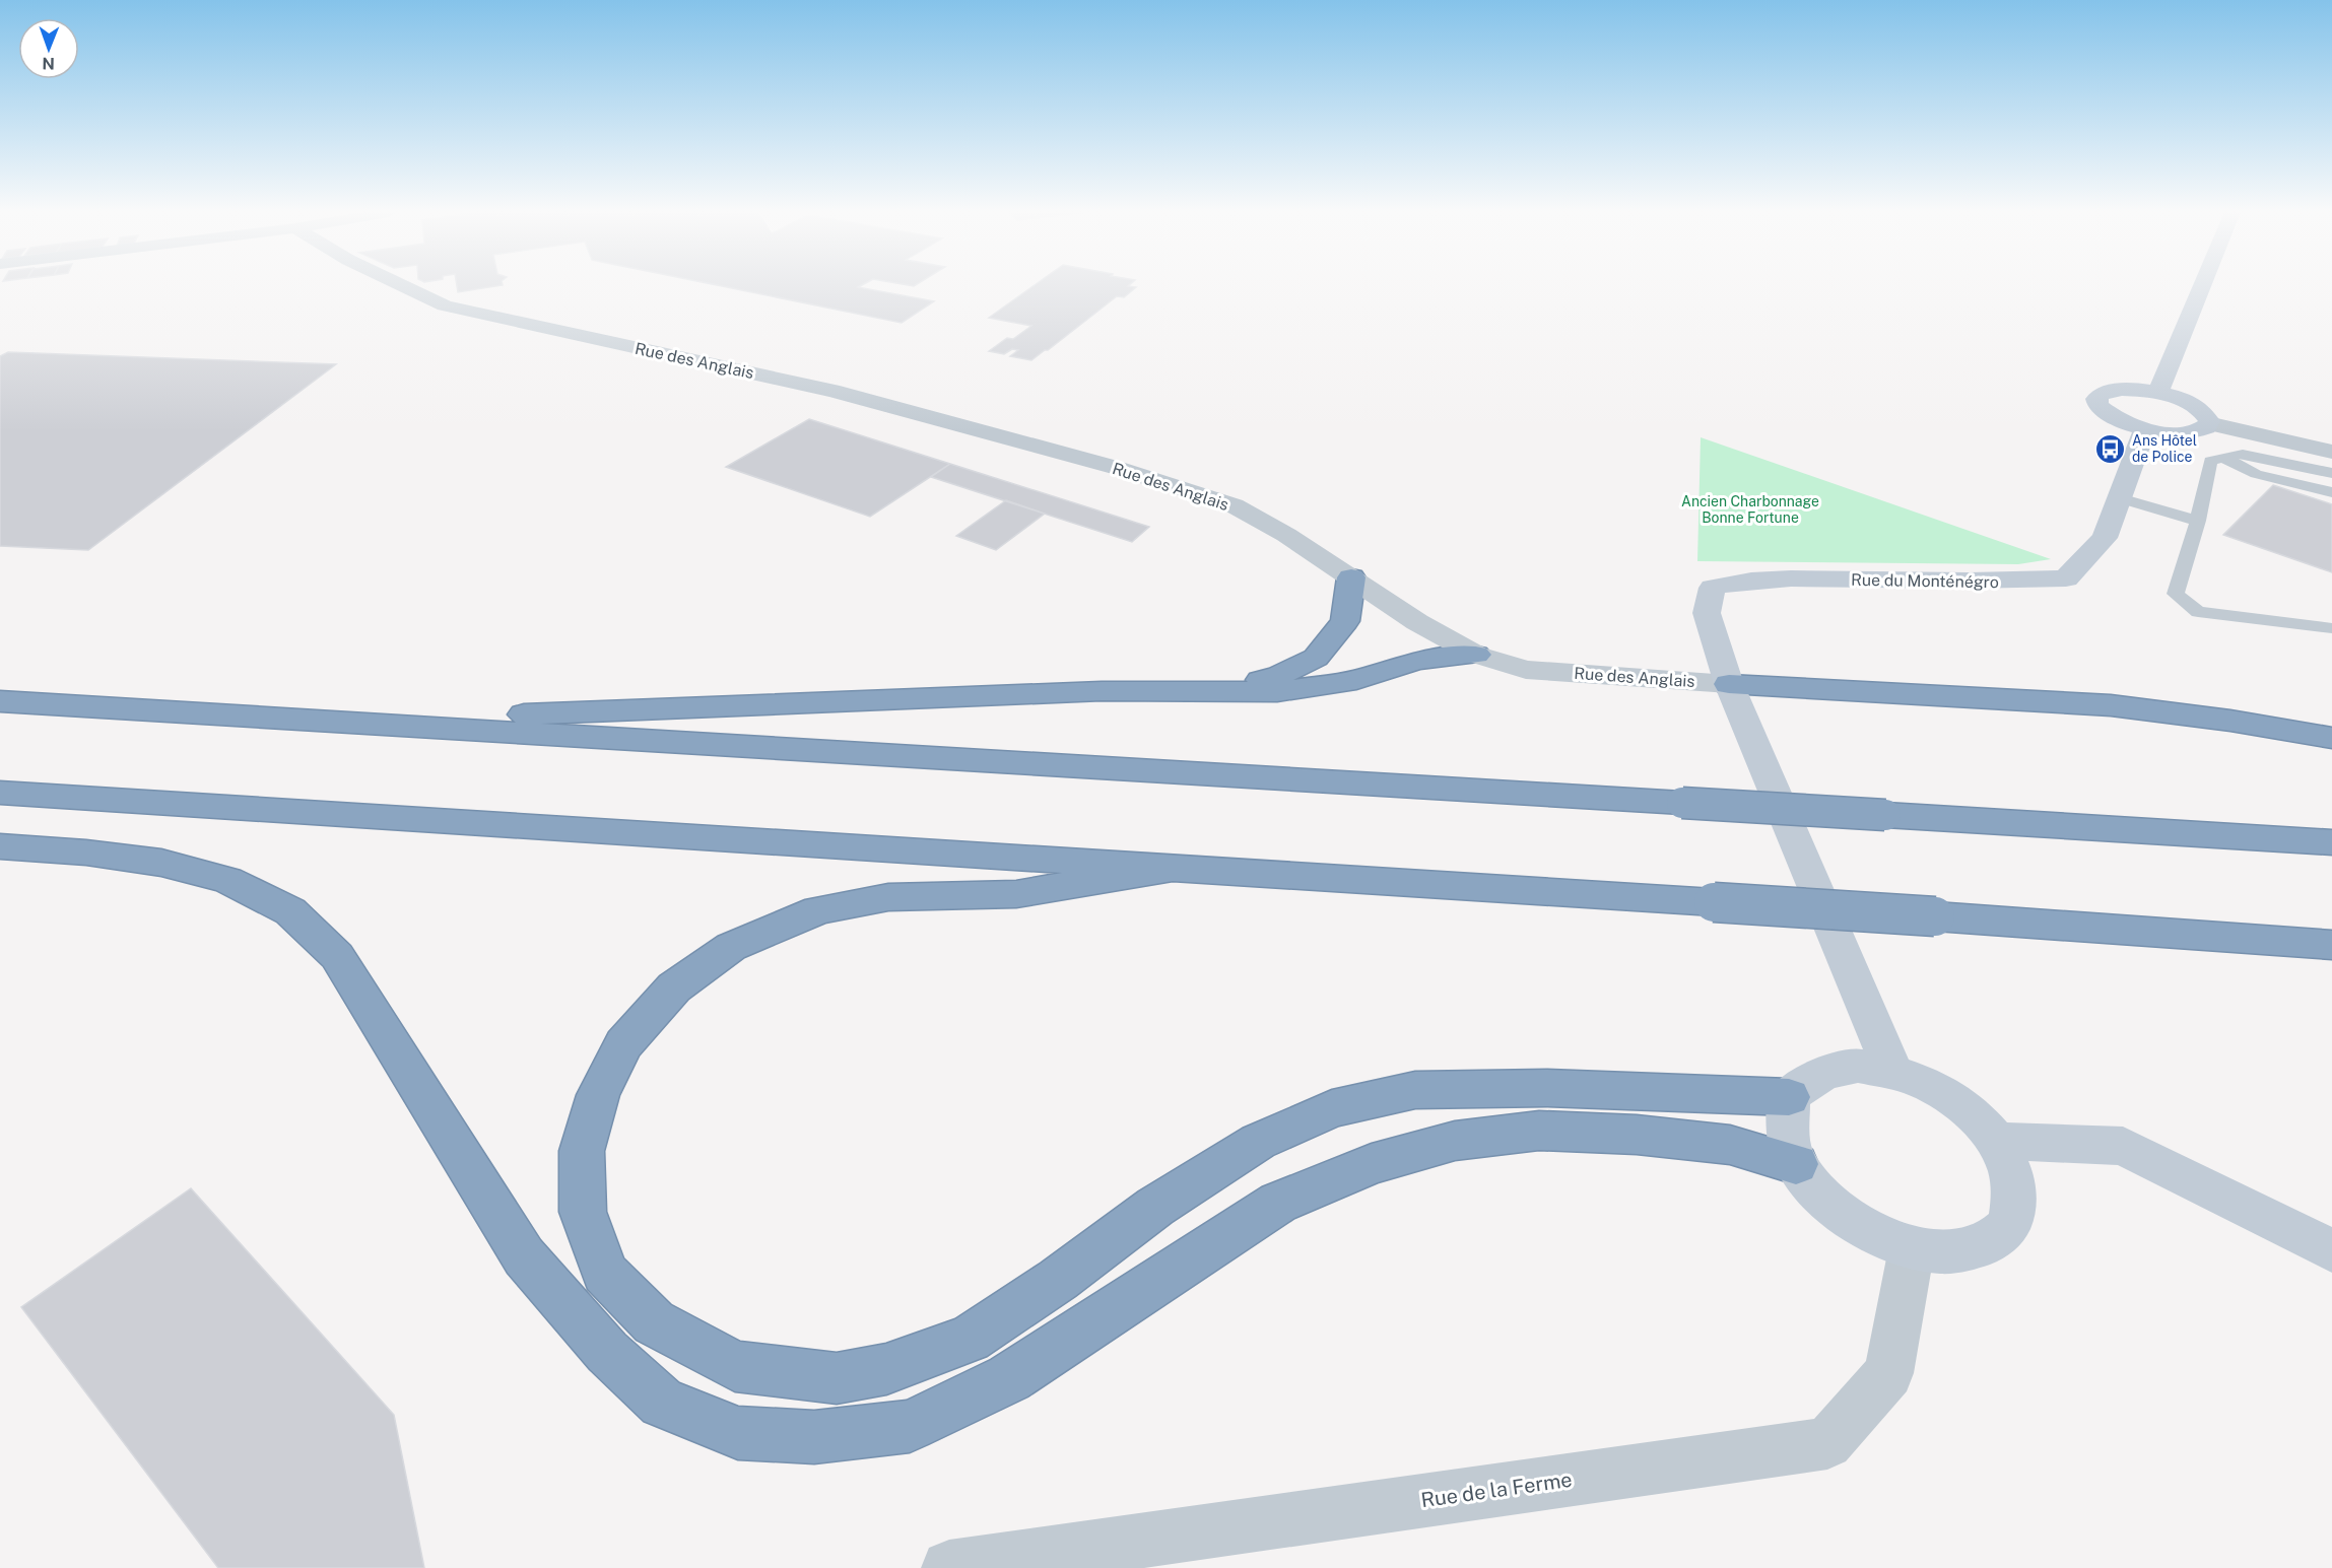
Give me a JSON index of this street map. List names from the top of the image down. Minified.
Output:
{"streets":{"street":["Rue des Anglais","Rue du Monténégro","Rue de la Ferme"]},"crossings":[["Rue des Anglais","Rue du Monténégro"]],"parks":["Ancien Charbonnage Bonne Fortune"],"places":{"bus stop":["Ans Hôtel de Police"]},"north":"bottom"}
